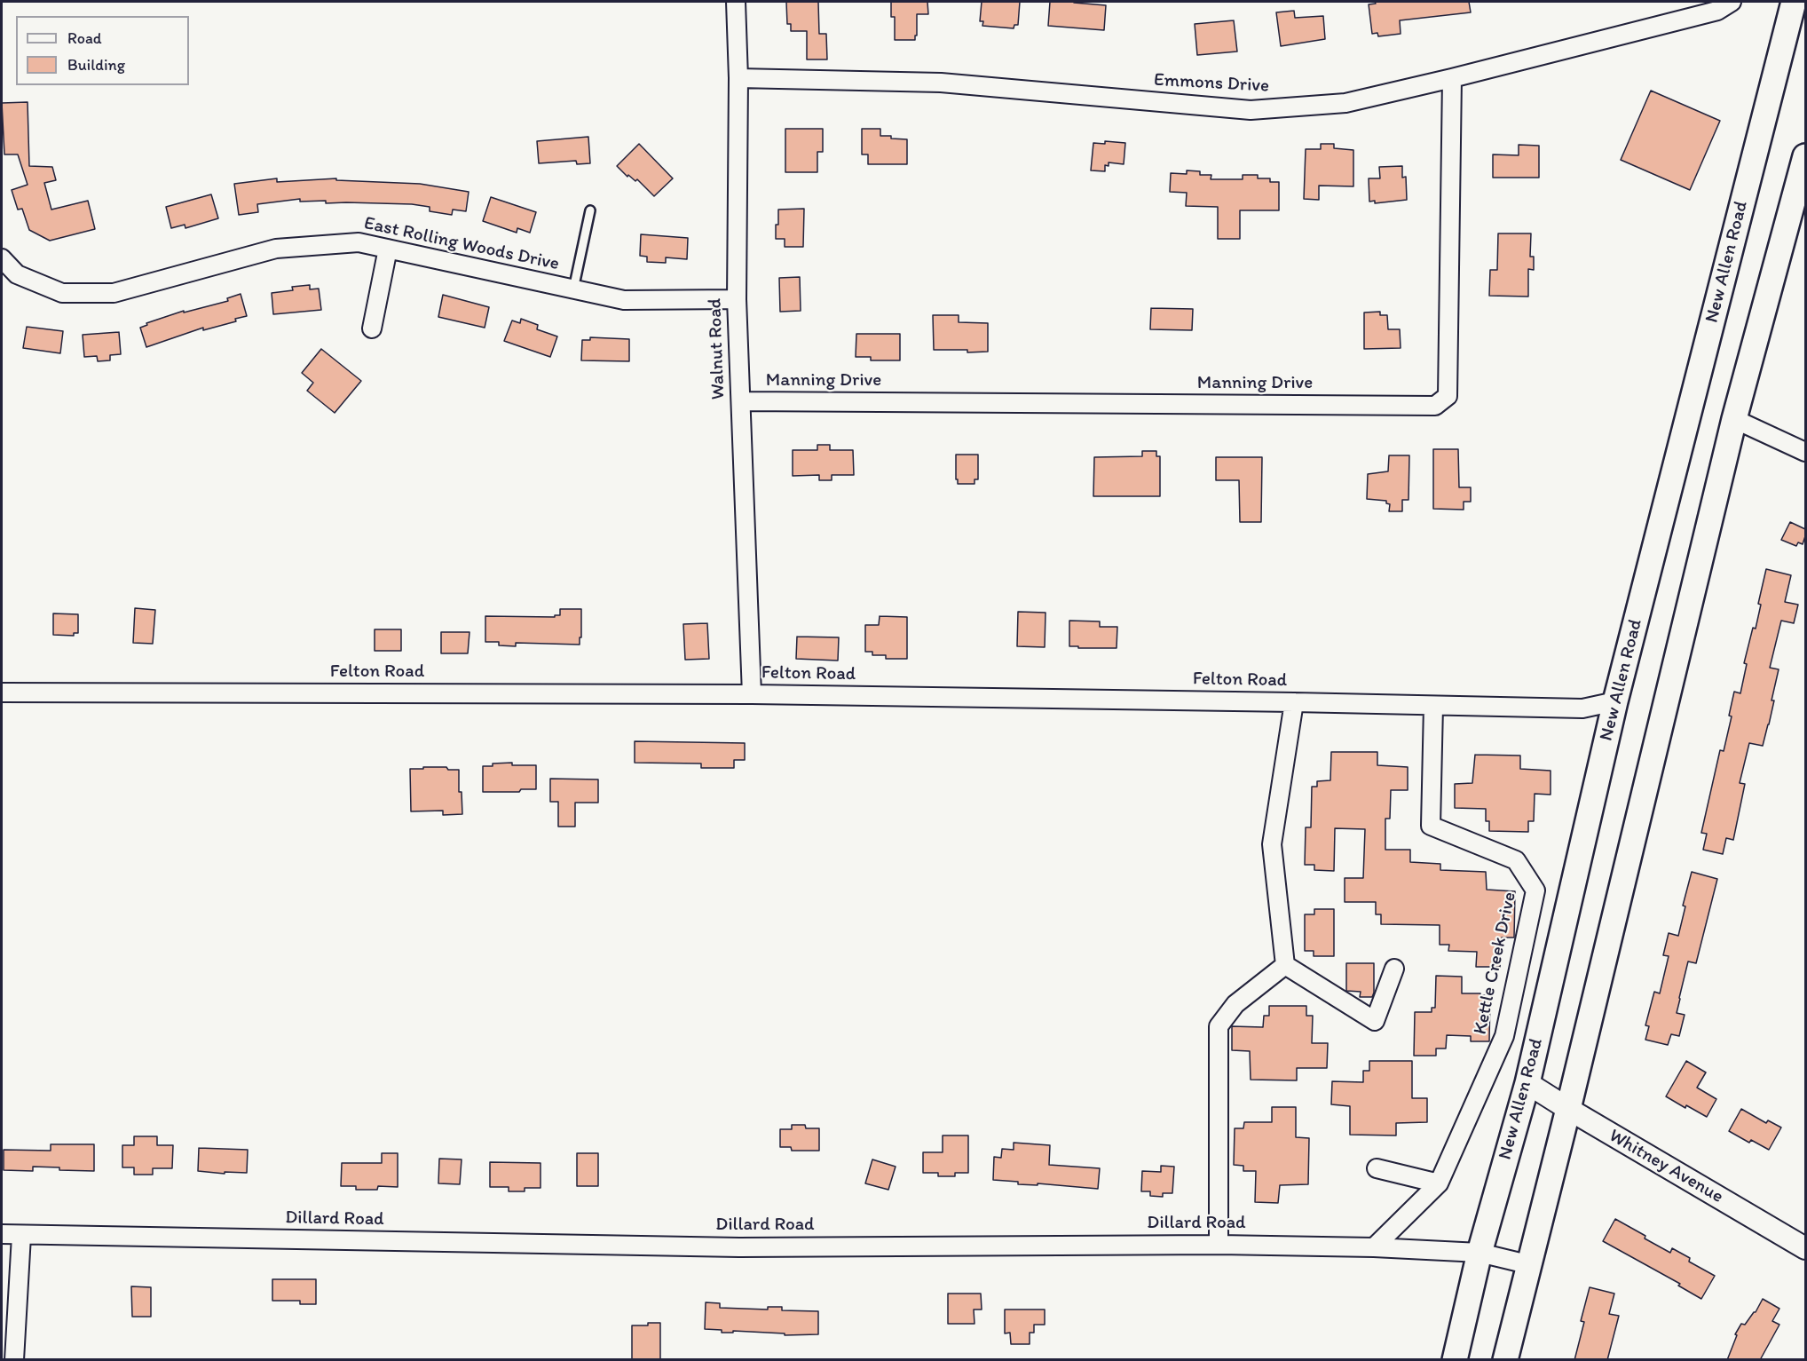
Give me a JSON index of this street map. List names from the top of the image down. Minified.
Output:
{"streets":{"main road":["New Allen Road"],"street":["Emmons Drive","East Rolling Woods Drive","Walnut Road","Manning Drive","Felton Road","Kettle Creek Drive","Whitney Avenue","Dillard Road"]},"crossings":[["Emmons Drive","Walnut Road"],["Emmons Drive","Manning Drive"],["East Rolling Woods Drive","Walnut Road"],["New Allen Road","Felton Road"],["New Allen Road","Whitney Avenue"],["New Allen Road","Dillard Road"],["Walnut Road","Manning Drive"],["Walnut Road","Felton Road"],["Felton Road","Kettle Creek Drive"],["Kettle Creek Drive","Dillard Road"]],"legend":["Road","Building"]}
